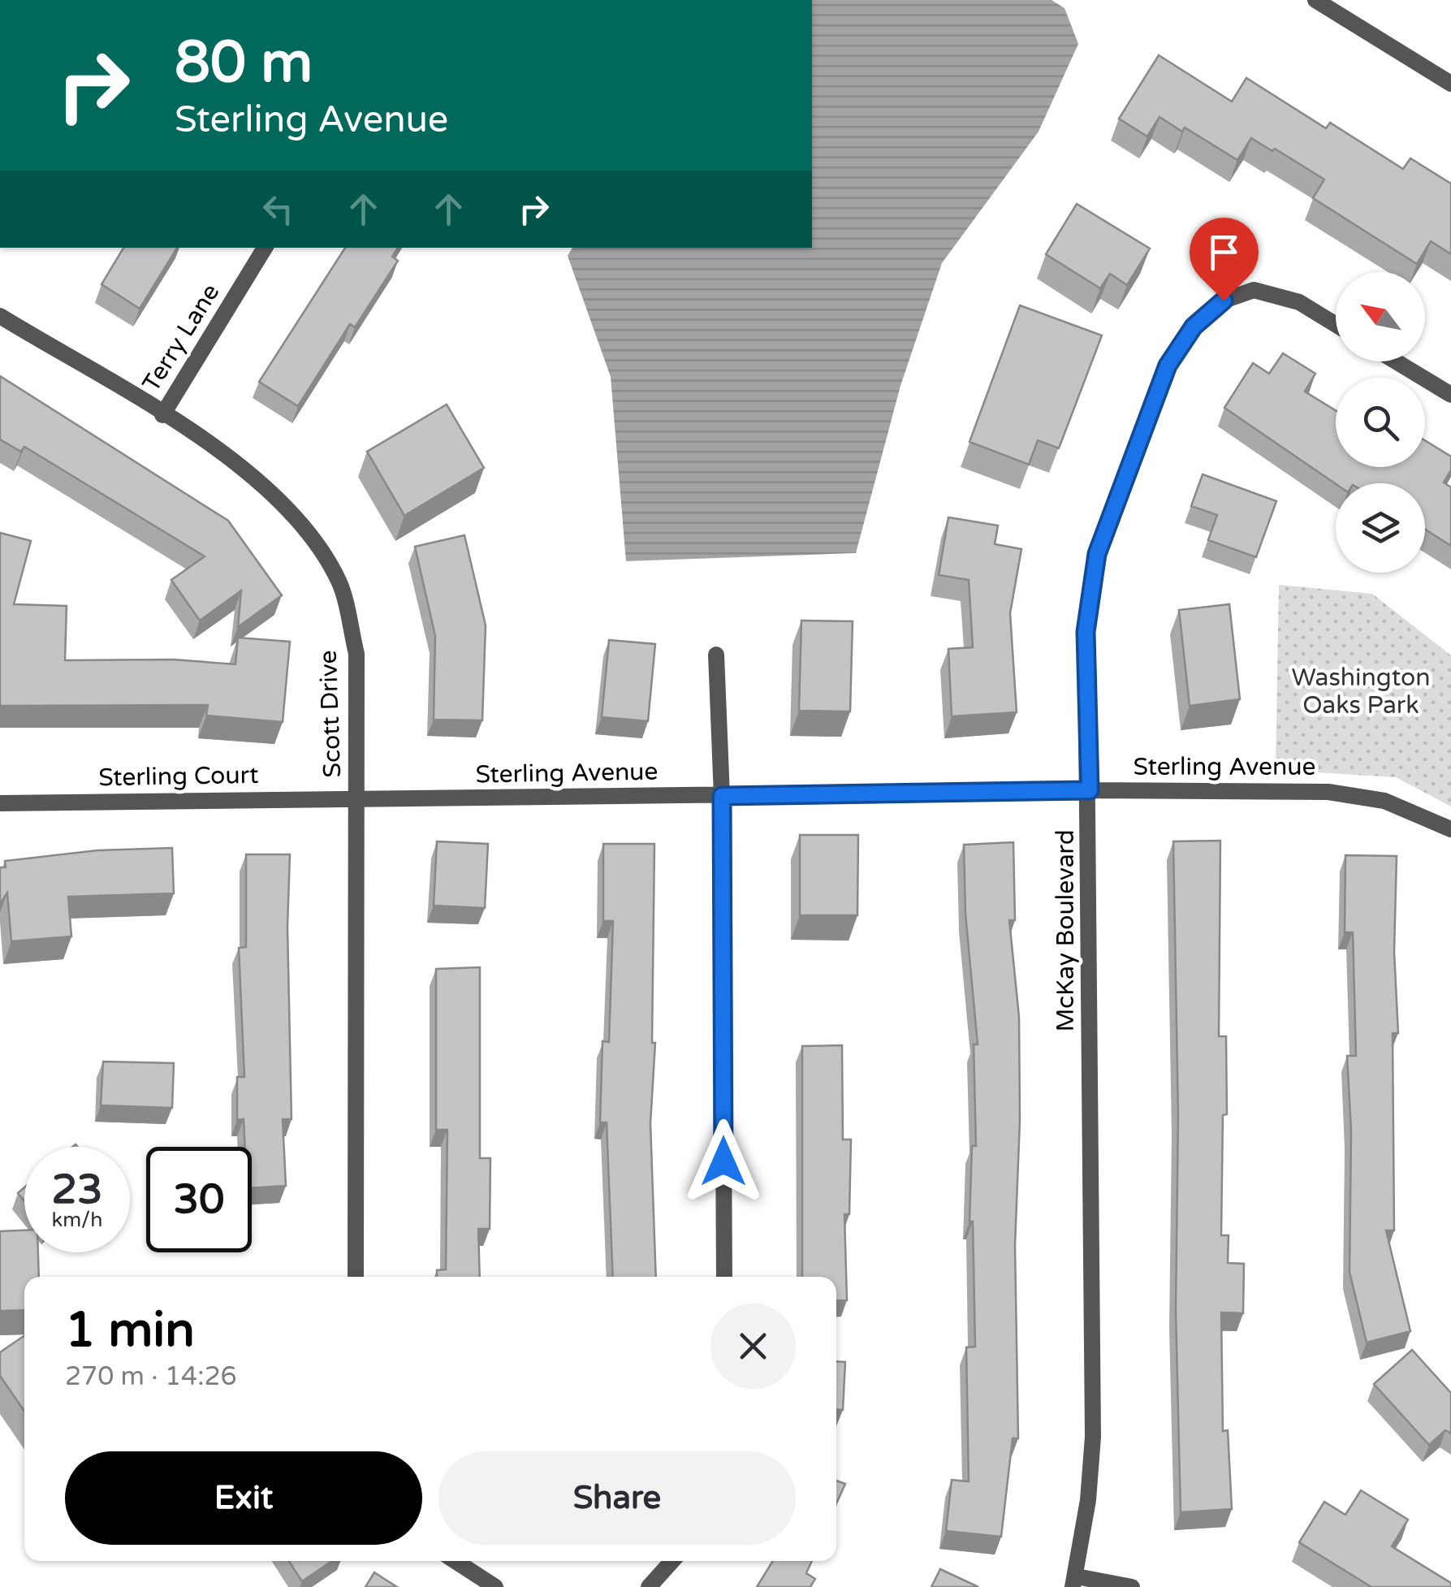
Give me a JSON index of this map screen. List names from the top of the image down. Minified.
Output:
{"streets":{"street":["Terry Lane","Scott Drive","Sterling Avenue","Sterling Court","McKay Boulevard"]},"crossings":[["Terry Lane","Scott Drive"],["Scott Drive","Sterling Avenue"],["Scott Drive","Sterling Court"],["Sterling Avenue","Sterling Court"],["Sterling Avenue","McKay Boulevard"]],"parks":["Washington Oaks Park"],"north":"top left","page":{"turn":["80 m","Sterling Avenue"],"speed":"23 km/h","limit":"30","heading":["1 min","270 m · 14:26"],"buttons":["Exit","Share"]}}
